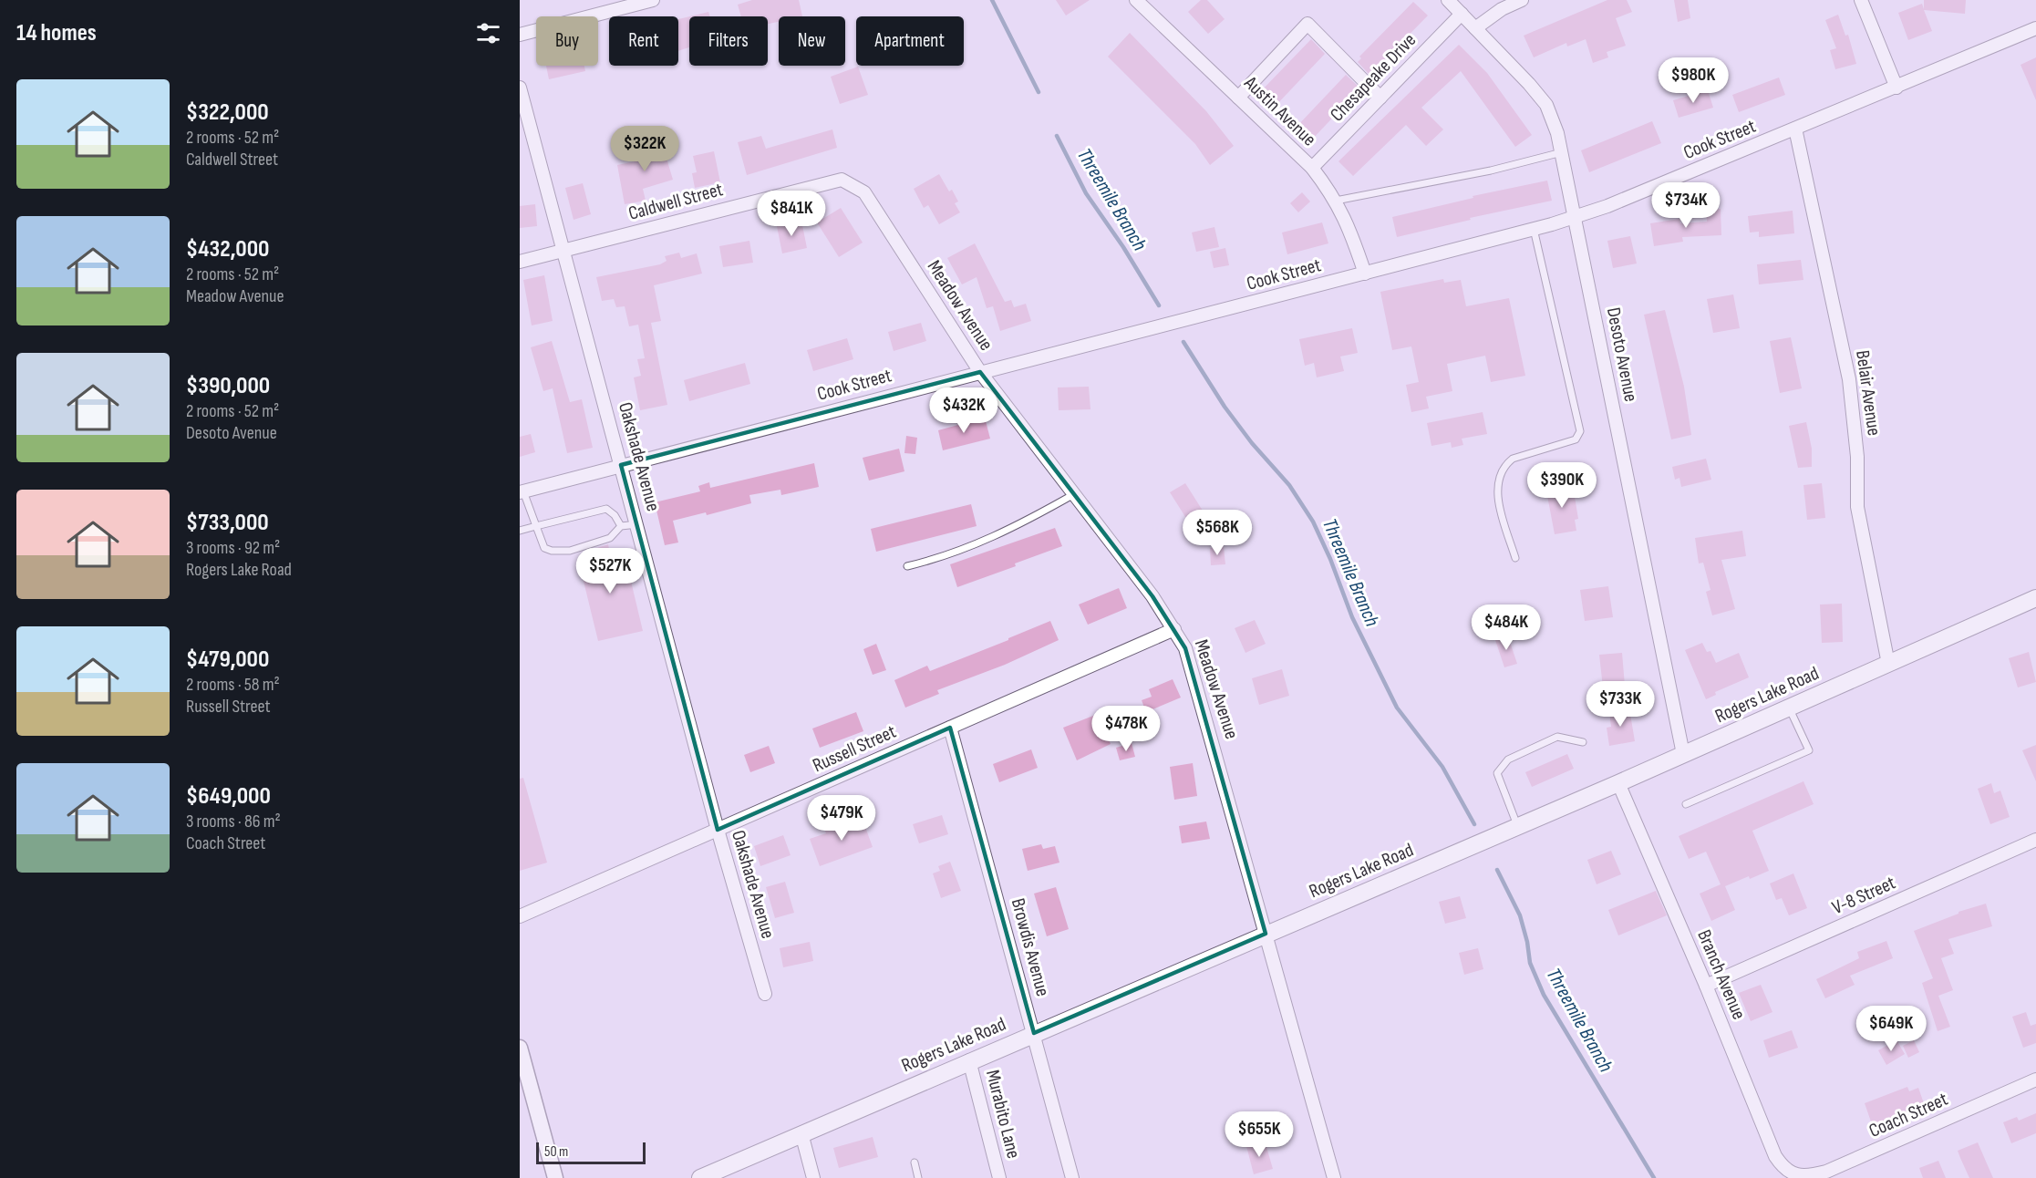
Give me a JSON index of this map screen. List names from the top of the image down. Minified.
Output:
{"streets":{"main road":["Rogers Lake Road"],"street":["Chesapeake Drive","Austin Avenue","Cook Street","Caldwell Street","Meadow Avenue","Desoto Avenue","Belair Avenue","Oakshade Avenue","Russell Street","V-8 Street","Browdis Avenue","Branch Avenue","Murabito Lane","Coach Street"]},"crossings":[["Chesapeake Drive","Austin Avenue"],["Chesapeake Drive","Desoto Avenue"],["Austin Avenue","Cook Street"],["Cook Street","Meadow Avenue"],["Cook Street","Desoto Avenue"],["Cook Street","Belair Avenue"],["Cook Street","Oakshade Avenue"],["Caldwell Street","Meadow Avenue"],["Caldwell Street","Oakshade Avenue"],["Meadow Avenue","Rogers Lake Road"],["Meadow Avenue","Russell Street"],["Desoto Avenue","Rogers Lake Road"],["Belair Avenue","Rogers Lake Road"],["Oakshade Avenue","Russell Street"],["Rogers Lake Road","Browdis Avenue"],["Rogers Lake Road","Branch Avenue"],["Rogers Lake Road","Murabito Lane"],["Russell Street","Browdis Avenue"],["V-8 Street","Branch Avenue"],["Branch Avenue","Coach Street"]],"water":["Threemile Branch"],"scale_bar":"50 m","page":{"heading":"14 homes","chip":["Buy","Rent","Filters","New","Apartment"],"price":["$980K","$322K","$734K","$841K","$432K","$390K","$568K","$527K","$484K","$733K","$478K","$479K","$649K","$655K"],"list":[{"name":"$322,000","note":"2 rooms · 52 m² · Caldwell Street"},{"name":"$432,000","note":"2 rooms · 52 m² · Meadow Avenue"},{"name":"$390,000","note":"2 rooms · 52 m² · Desoto Avenue"},{"name":"$733,000","note":"3 rooms · 92 m² · Rogers Lake Road"},{"name":"$479,000","note":"2 rooms · 58 m² · Russell Street"},{"name":"$649,000","note":"3 rooms · 86 m² · Coach Street"}],"scale":"50 m"}}
